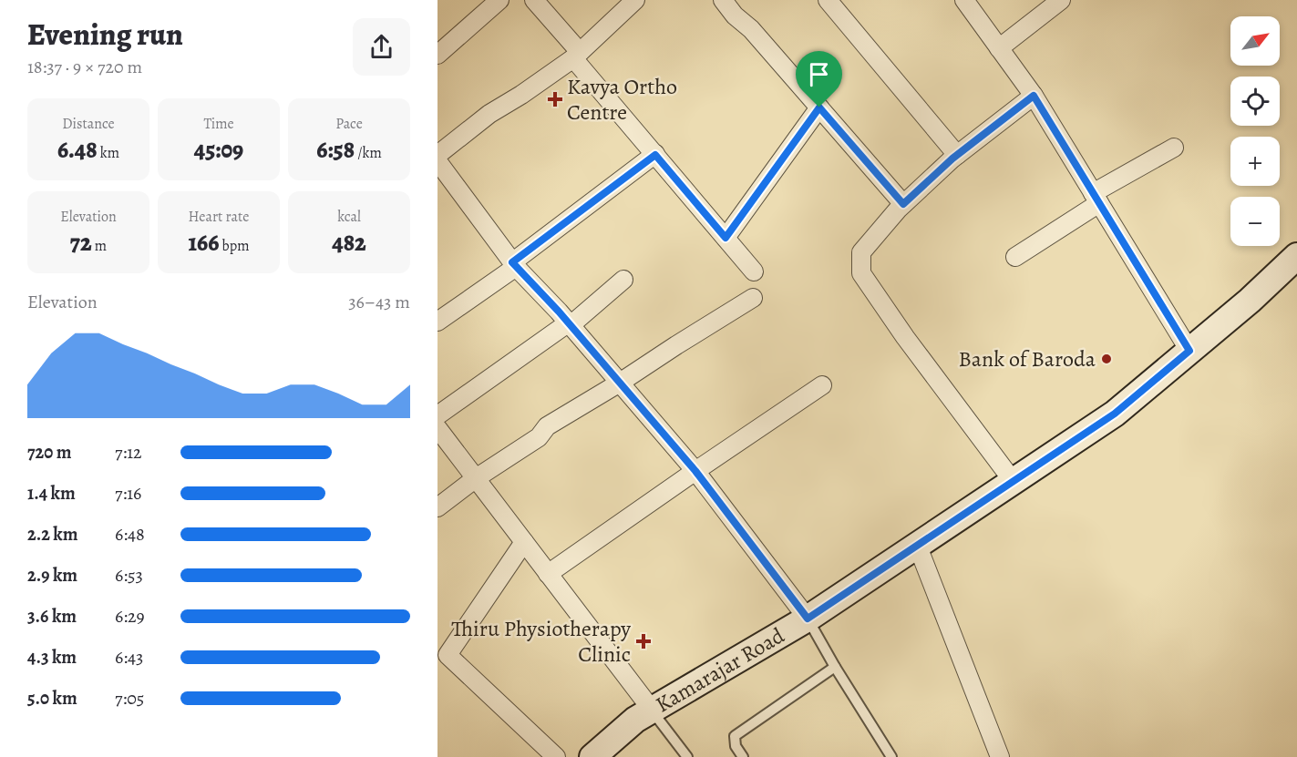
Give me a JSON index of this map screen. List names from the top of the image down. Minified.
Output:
{"streets":{"main road":["Kamarajar Road"]},"places":{"health":["Kavya Ortho Centre","Thiru Physiotherapy Clinic"],"other":["Bank of Baroda"]},"north":"top right","page":{"heading":["Evening run","18:37 · 9 × 720 m"],"map_buttons":["+","−"],"stats":[["Distance","6.48 km"],["Time","45:09"],["Pace","6:58 /km"],["Elevation","72 m"],["Heart rate","166 bpm"],["kcal","482"]],"chart":["Elevation","36–43 m"],"list":[{"name":"720 m","note":"7:12"},{"name":"1.4 km","note":"7:16"},{"name":"2.2 km","note":"6:48"},{"name":"2.9 km","note":"6:53"},{"name":"3.6 km","note":"6:29"},{"name":"4.3 km","note":"6:43"},{"name":"5.0 km","note":"7:05"}]}}
